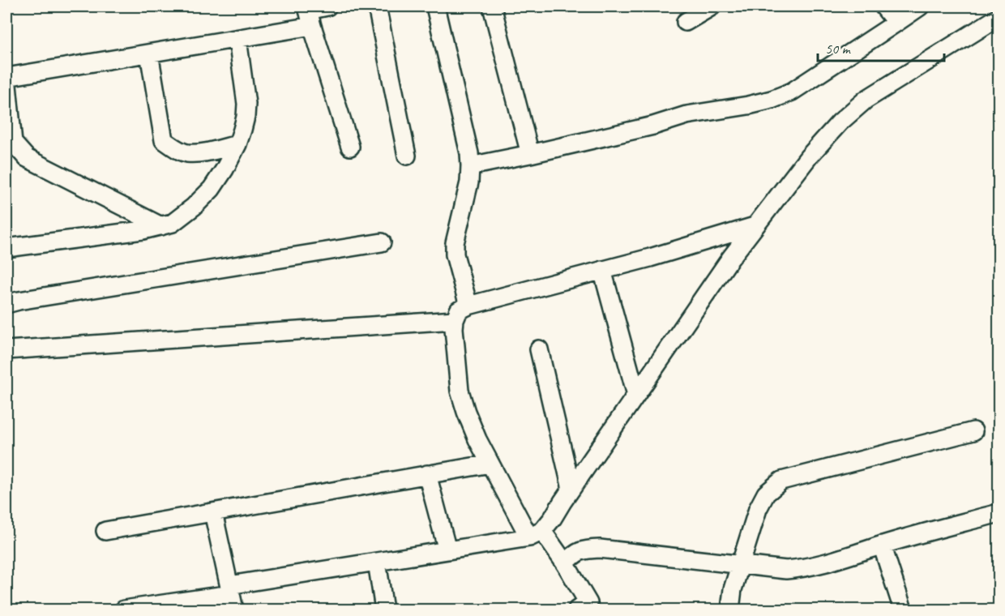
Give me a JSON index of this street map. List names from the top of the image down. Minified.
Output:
{"scale_bar":"50 m"}
